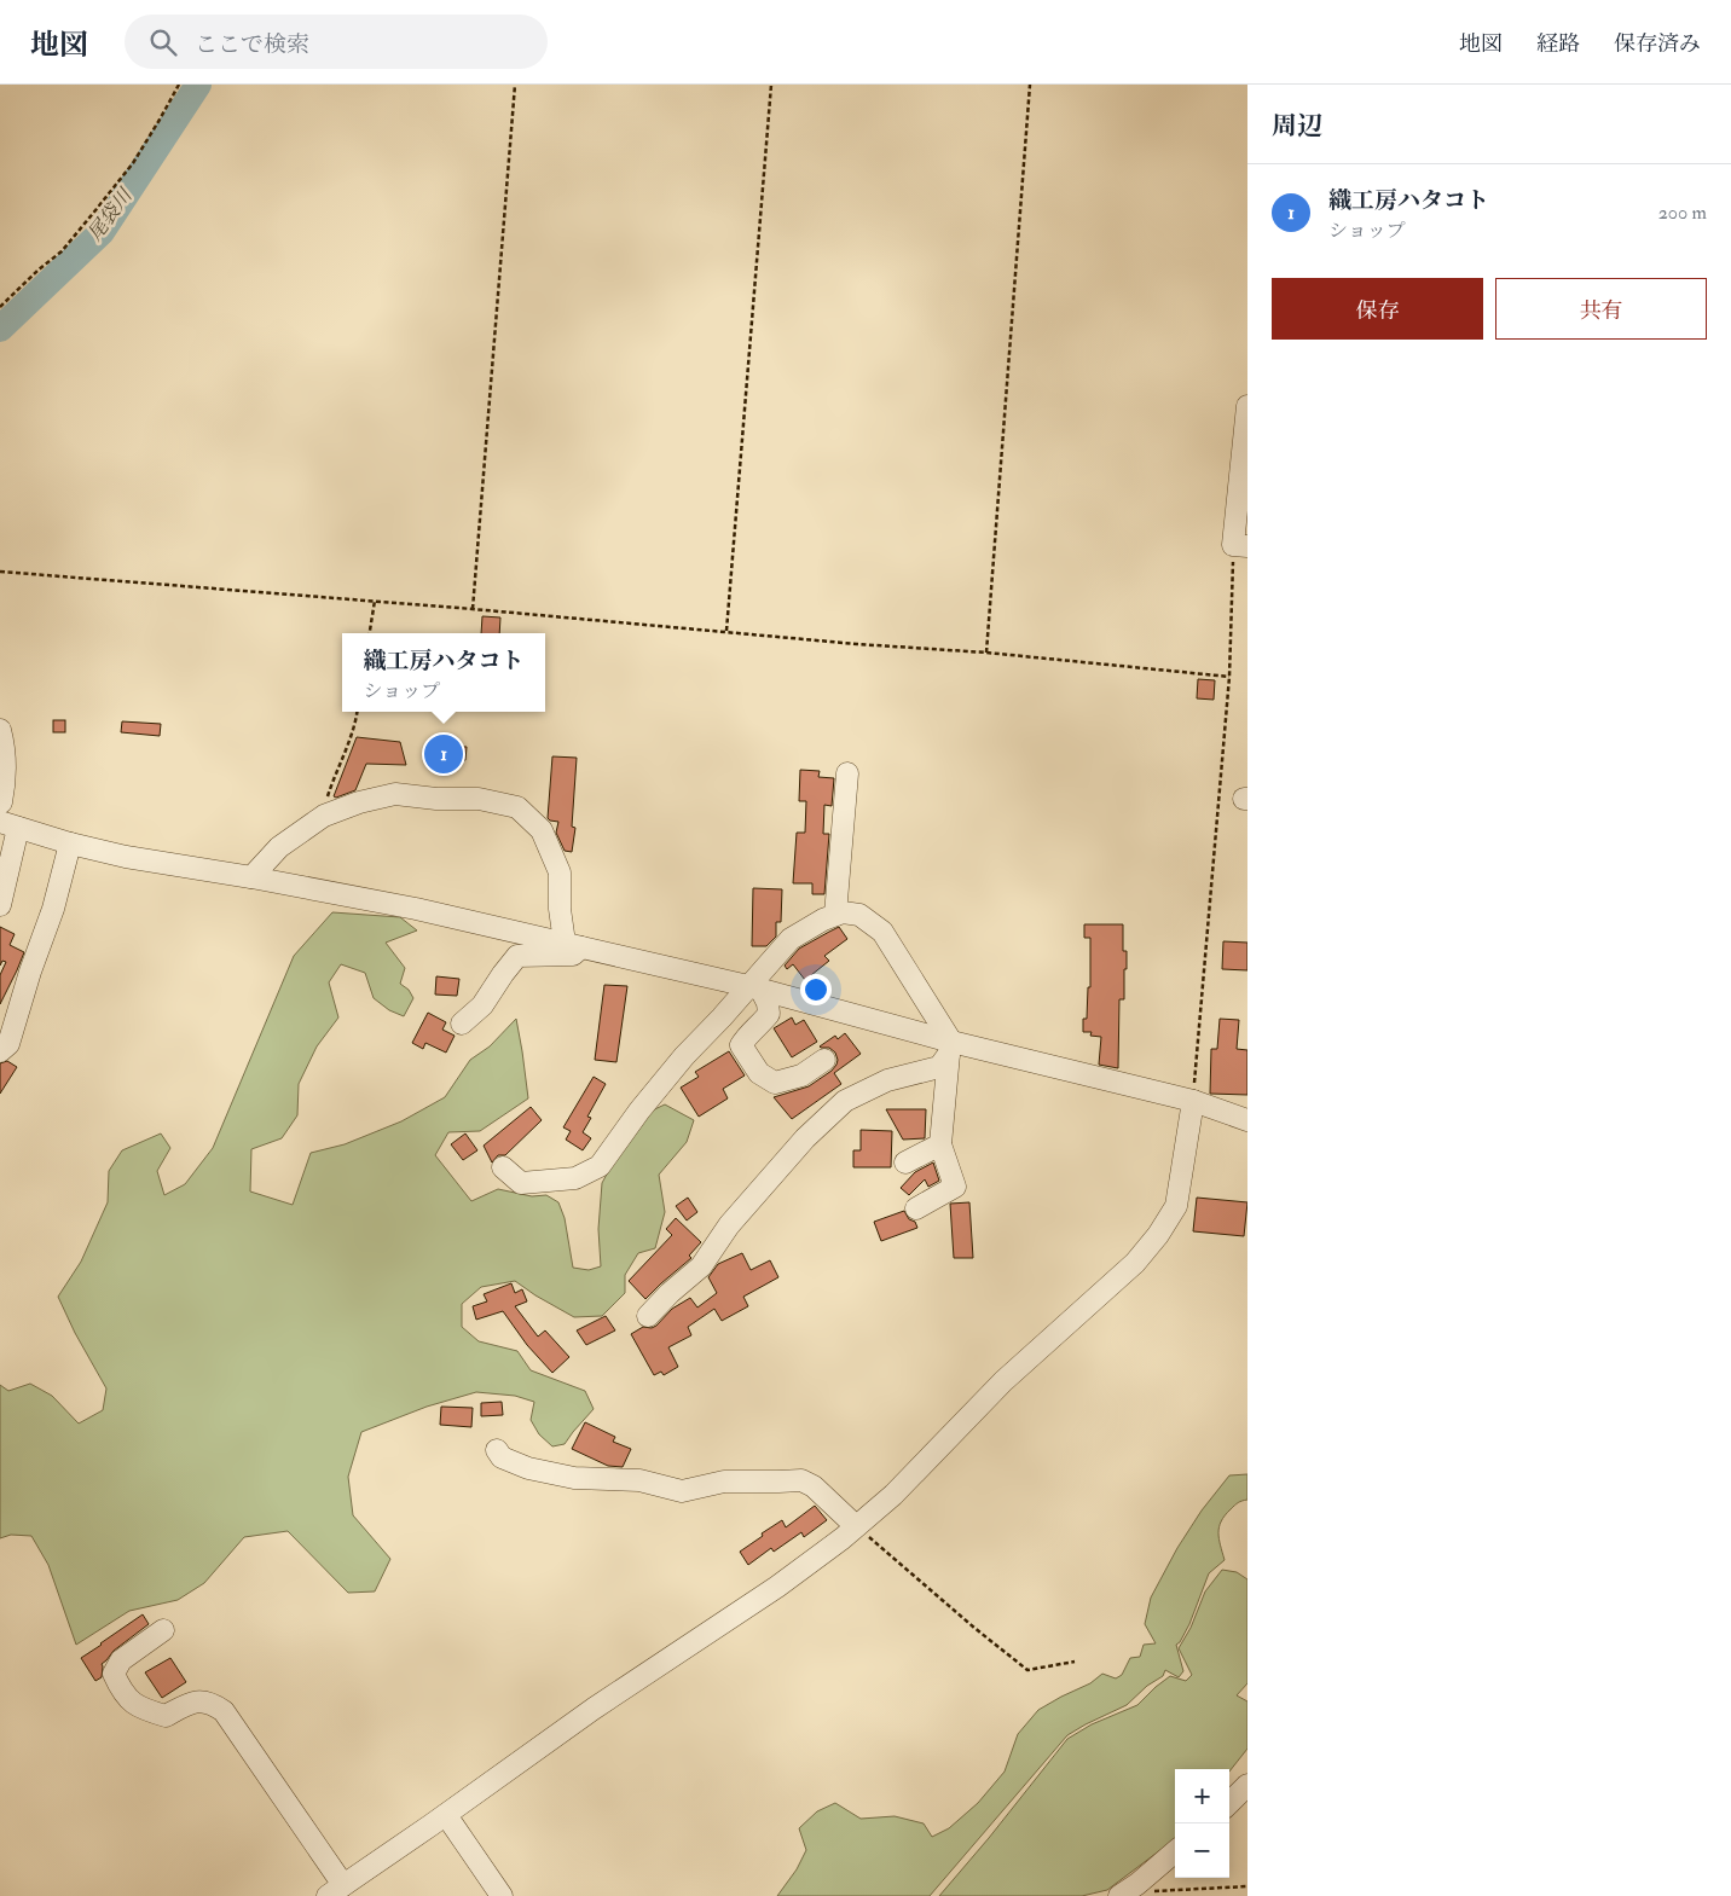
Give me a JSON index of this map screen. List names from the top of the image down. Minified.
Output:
{"water":["尾袋川"],"page":{"header":"地図","search":"ここで検索","nav":["地図","経路","保存済み"],"heading":"周辺","list":[{"mark":"1","name":"織工房ハタコト","note":"ショップ","value":"200 m"}],"buttons":["保存","共有"],"popup":["織工房ハタコト","ショップ"],"pins":"1","map_buttons":["+","−"]}}
